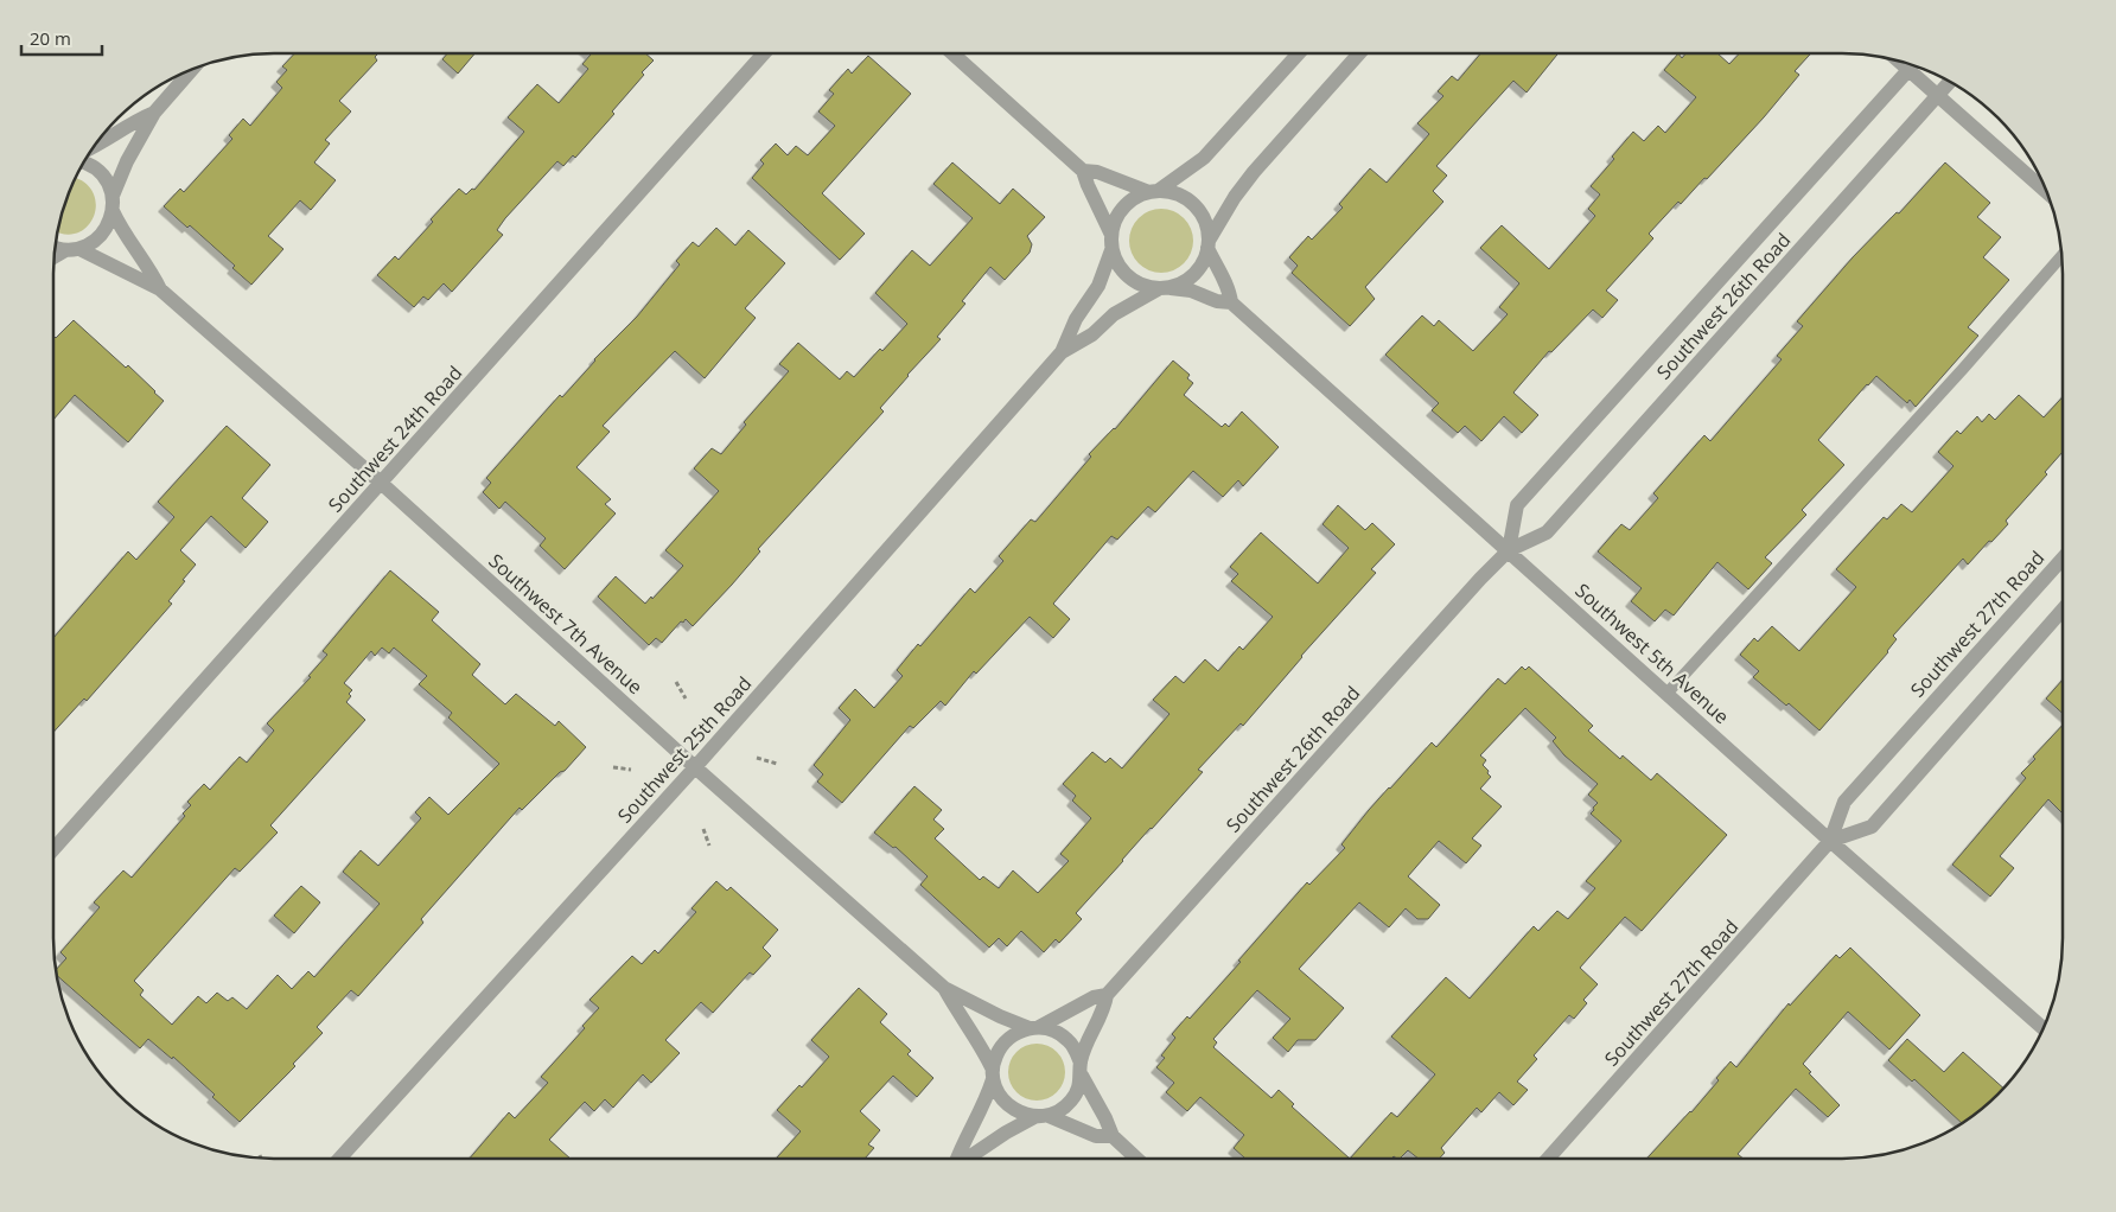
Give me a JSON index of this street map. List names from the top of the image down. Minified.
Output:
{"streets":{"street":["Southwest 26th Road","Southwest 24th Road","Southwest 7th Avenue","Southwest 27th Road","Southwest 5th Avenue","Southwest 25th Road"]},"crossings":[["Southwest 26th Road","Southwest 7th Avenue"],["Southwest 26th Road","Southwest 5th Avenue"],["Southwest 24th Road","Southwest 7th Avenue"],["Southwest 7th Avenue","Southwest 25th Road"],["Southwest 27th Road","Southwest 5th Avenue"],["Southwest 5th Avenue","Southwest 25th Road"]],"scale_bar":"20 m"}
